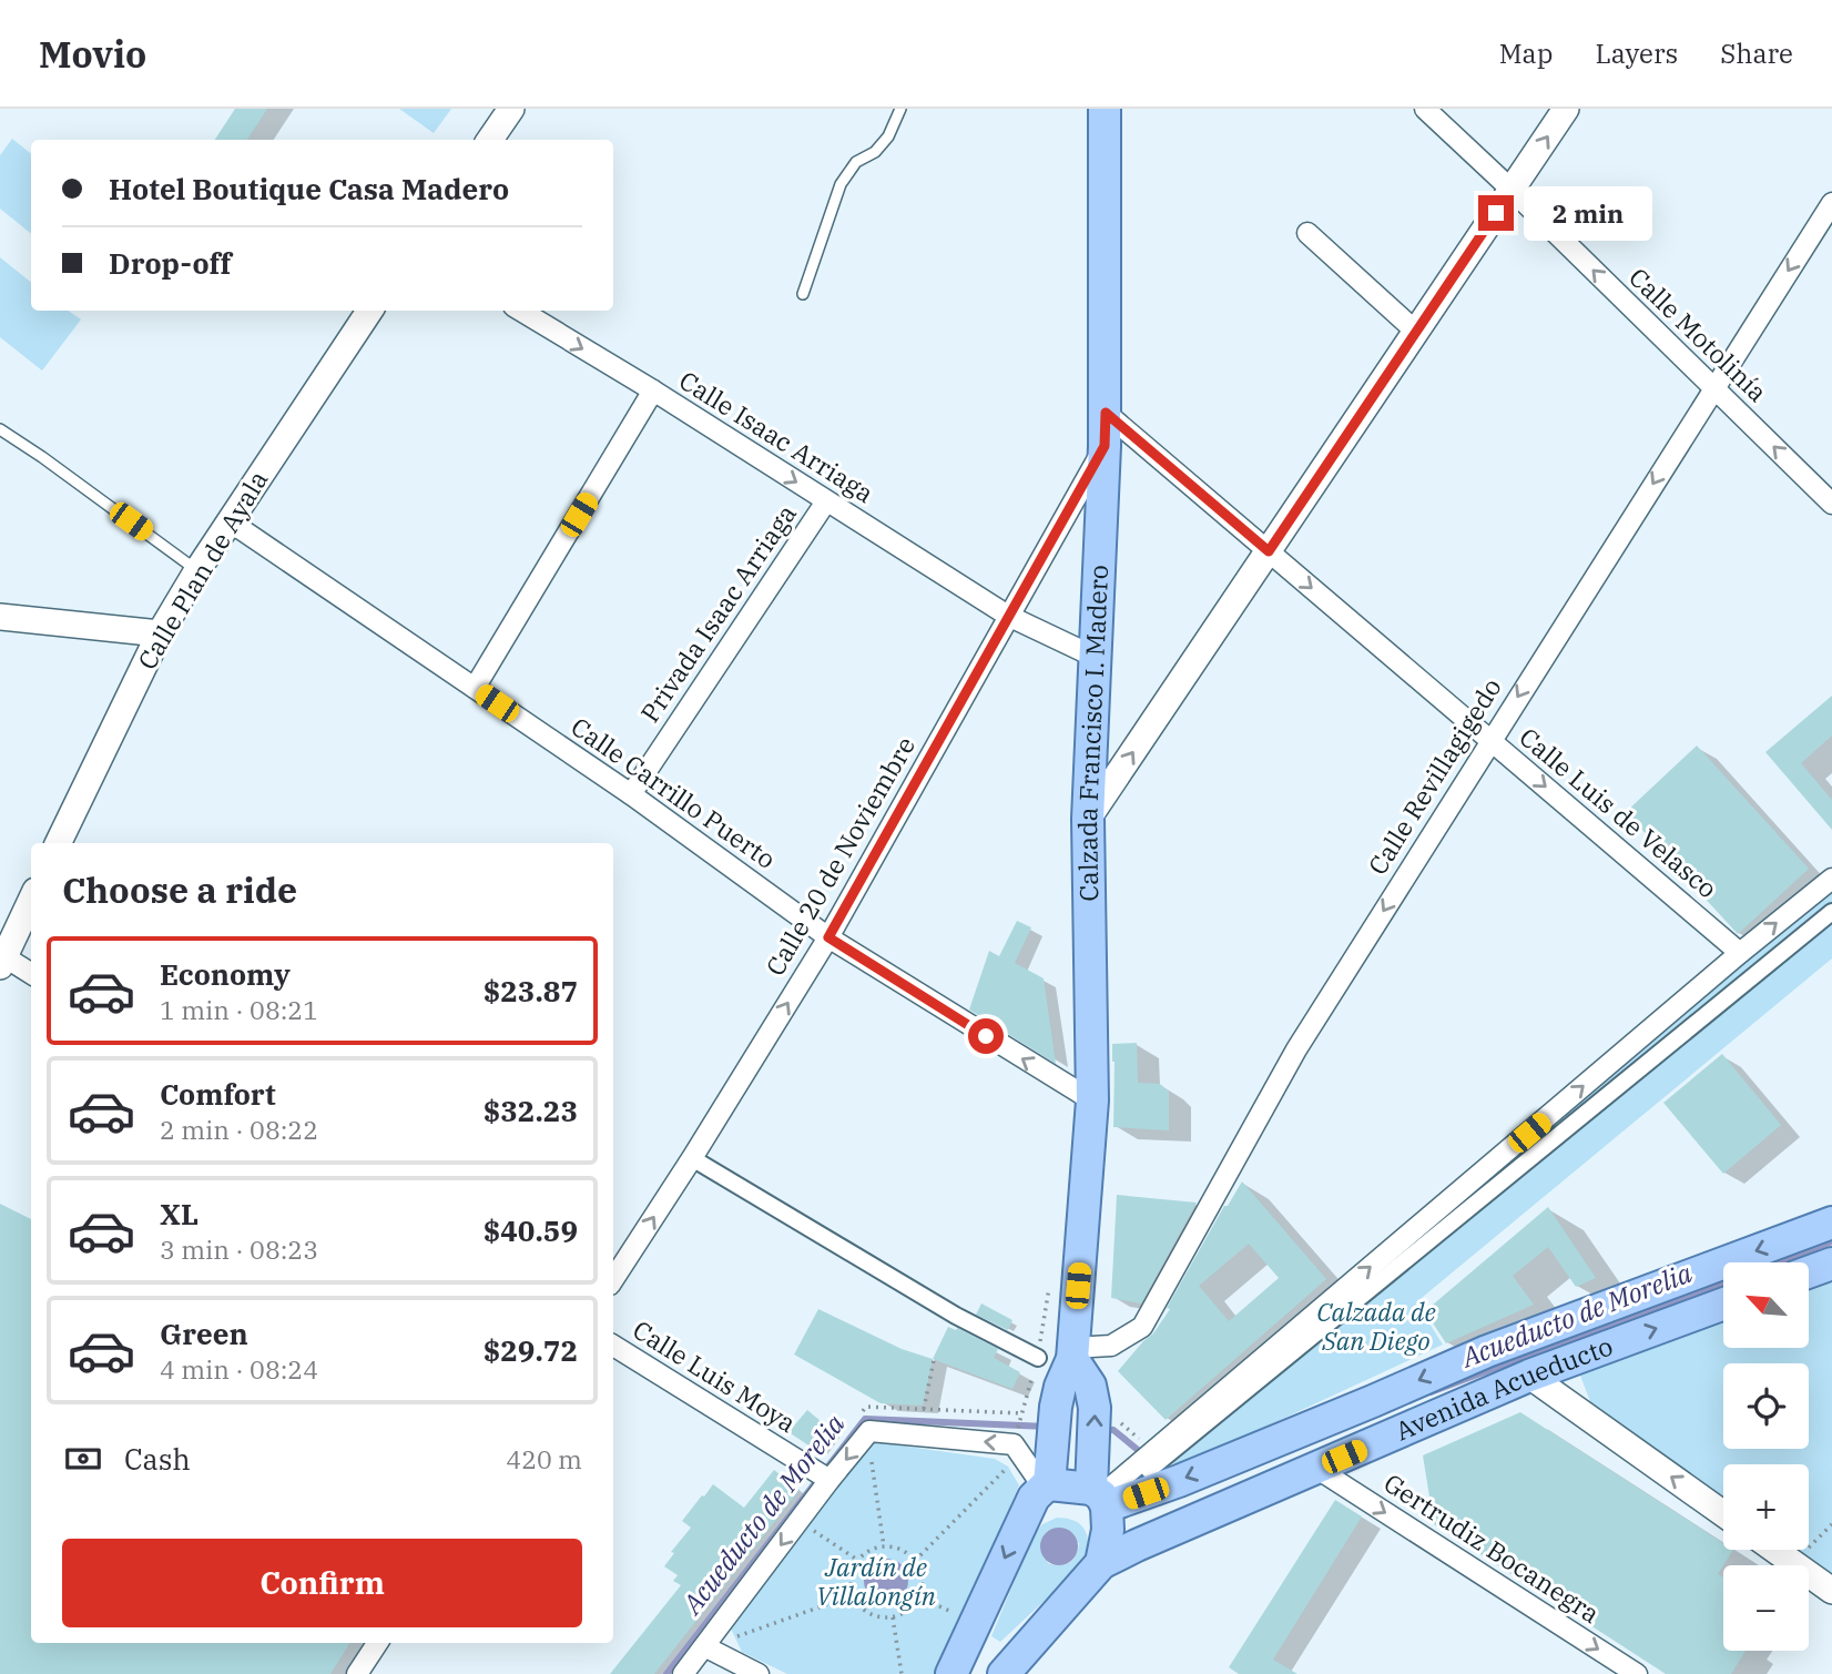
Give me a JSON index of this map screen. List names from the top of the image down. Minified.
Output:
{"streets":{"main road":["Calzada Francisco I. Madero","Avenida Acueducto"],"street":["Calle Motolinía","Calle Isaac Arriaga","Calle Plan de Ayala","Privada Isaac Arriaga","Calle Revillagigedo","Calle Carrillo Puerto","Calle Luis de Velasco","Calle 20 de Noviembre","Calle Luis Moya","Gertrudiz Bocanegra"]},"crossings":[["Calle Motolinía","Calle Revillagigedo"],["Calle Isaac Arriaga","Privada Isaac Arriaga"],["Calle Isaac Arriaga","Calzada Francisco I. Madero"],["Calle Isaac Arriaga","Calle 20 de Noviembre"],["Calle Plan de Ayala","Calle Carrillo Puerto"],["Privada Isaac Arriaga","Calle Carrillo Puerto"],["Calzada Francisco I. Madero","Calle Revillagigedo"],["Calzada Francisco I. Madero","Calle Carrillo Puerto"],["Calzada Francisco I. Madero","Calle Luis de Velasco"],["Calzada Francisco I. Madero","Calle 20 de Noviembre"],["Calle Revillagigedo","Calle Luis de Velasco"],["Calle Carrillo Puerto","Calle 20 de Noviembre"],["Avenida Acueducto","Gertrudiz Bocanegra"]],"one_way":["Calle Motolinía","Calle Isaac Arriaga","Calle Luis de Velasco","Calle 20 de Noviembre","Gertrudiz Bocanegra"],"water":["Acueducto de Morelia"],"parks":["Calzada de San Diego","Jardín de Villalongín"],"north":"top left","page":{"header":"Movio","nav":["Map","Layers","Share"],"banner":["Hotel Boutique Casa Madero","Drop-off"],"bubble":"2 min","heading":"Choose a ride","list":[{"name":"Economy","note":"1 min · 08:21","value":"$23.87"},{"name":"Comfort","note":"2 min · 08:22","value":"$32.23"},{"name":"XL","note":"3 min · 08:23","value":"$40.59"},{"name":"Green","note":"4 min · 08:24","value":"$29.72"}],"map_buttons":["+","−"],"pay":["Cash","420 m"],"buttons":"Confirm"}}
